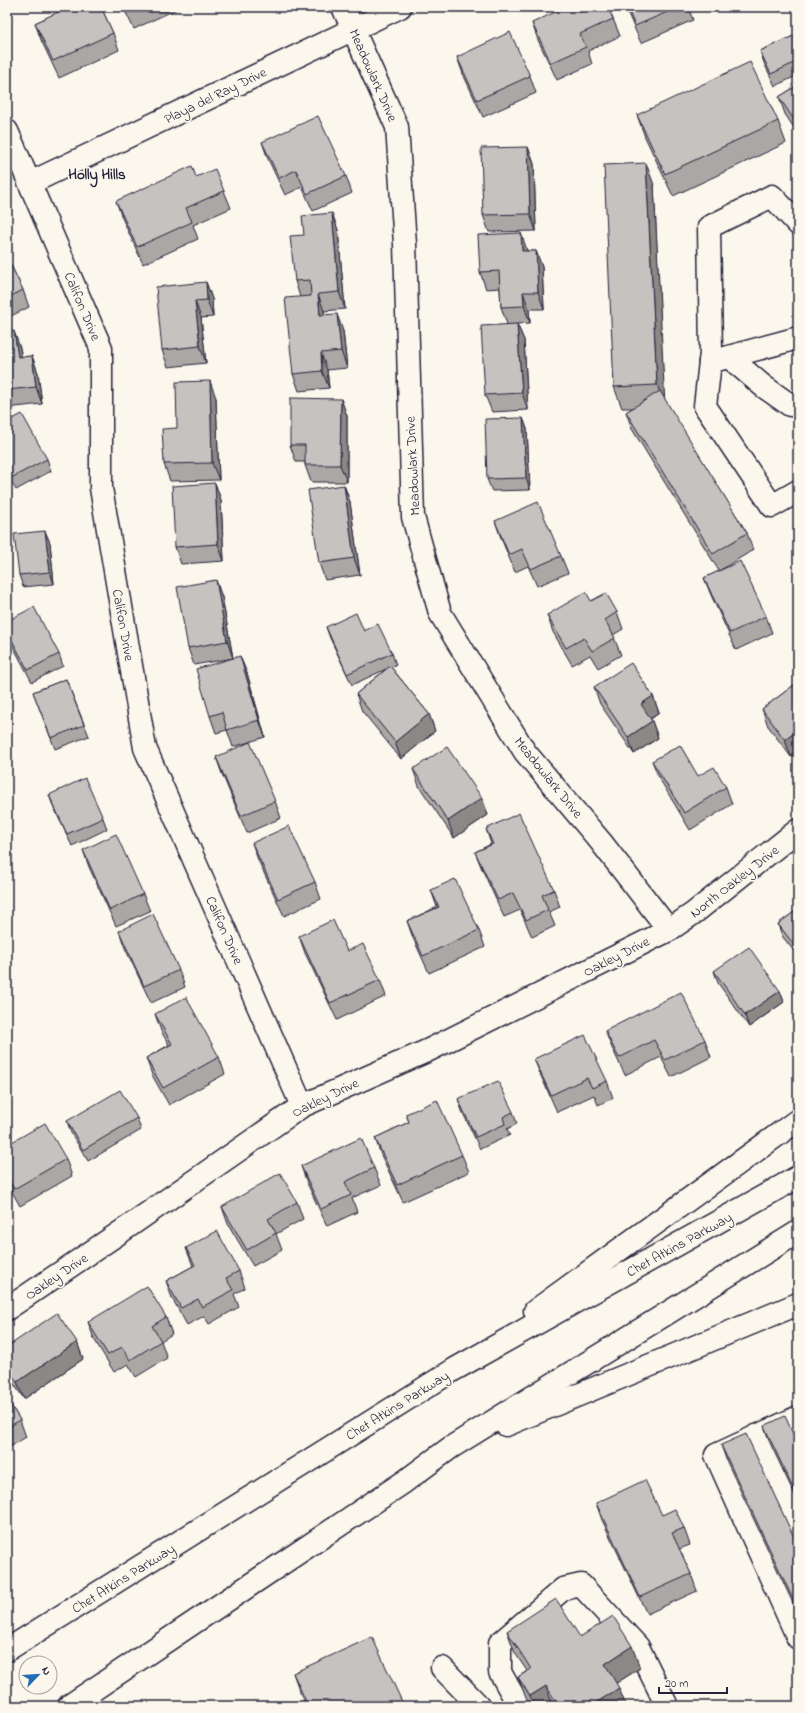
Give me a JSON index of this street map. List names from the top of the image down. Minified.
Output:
{"streets":{"main road":["Meadowlark Drive","Playa del Ray Drive","Califon Drive","North Oakley Drive","Oakley Drive","Chet Atkins Parkway"]},"crossings":[["Meadowlark Drive","Playa del Ray Drive"],["Meadowlark Drive","North Oakley Drive"],["Meadowlark Drive","Oakley Drive"],["Playa del Ray Drive","Califon Drive"],["Califon Drive","Oakley Drive"],["North Oakley Drive","Oakley Drive"]],"districts":["Holly Hills"],"scale_bar":"20 m","north":"top right"}
